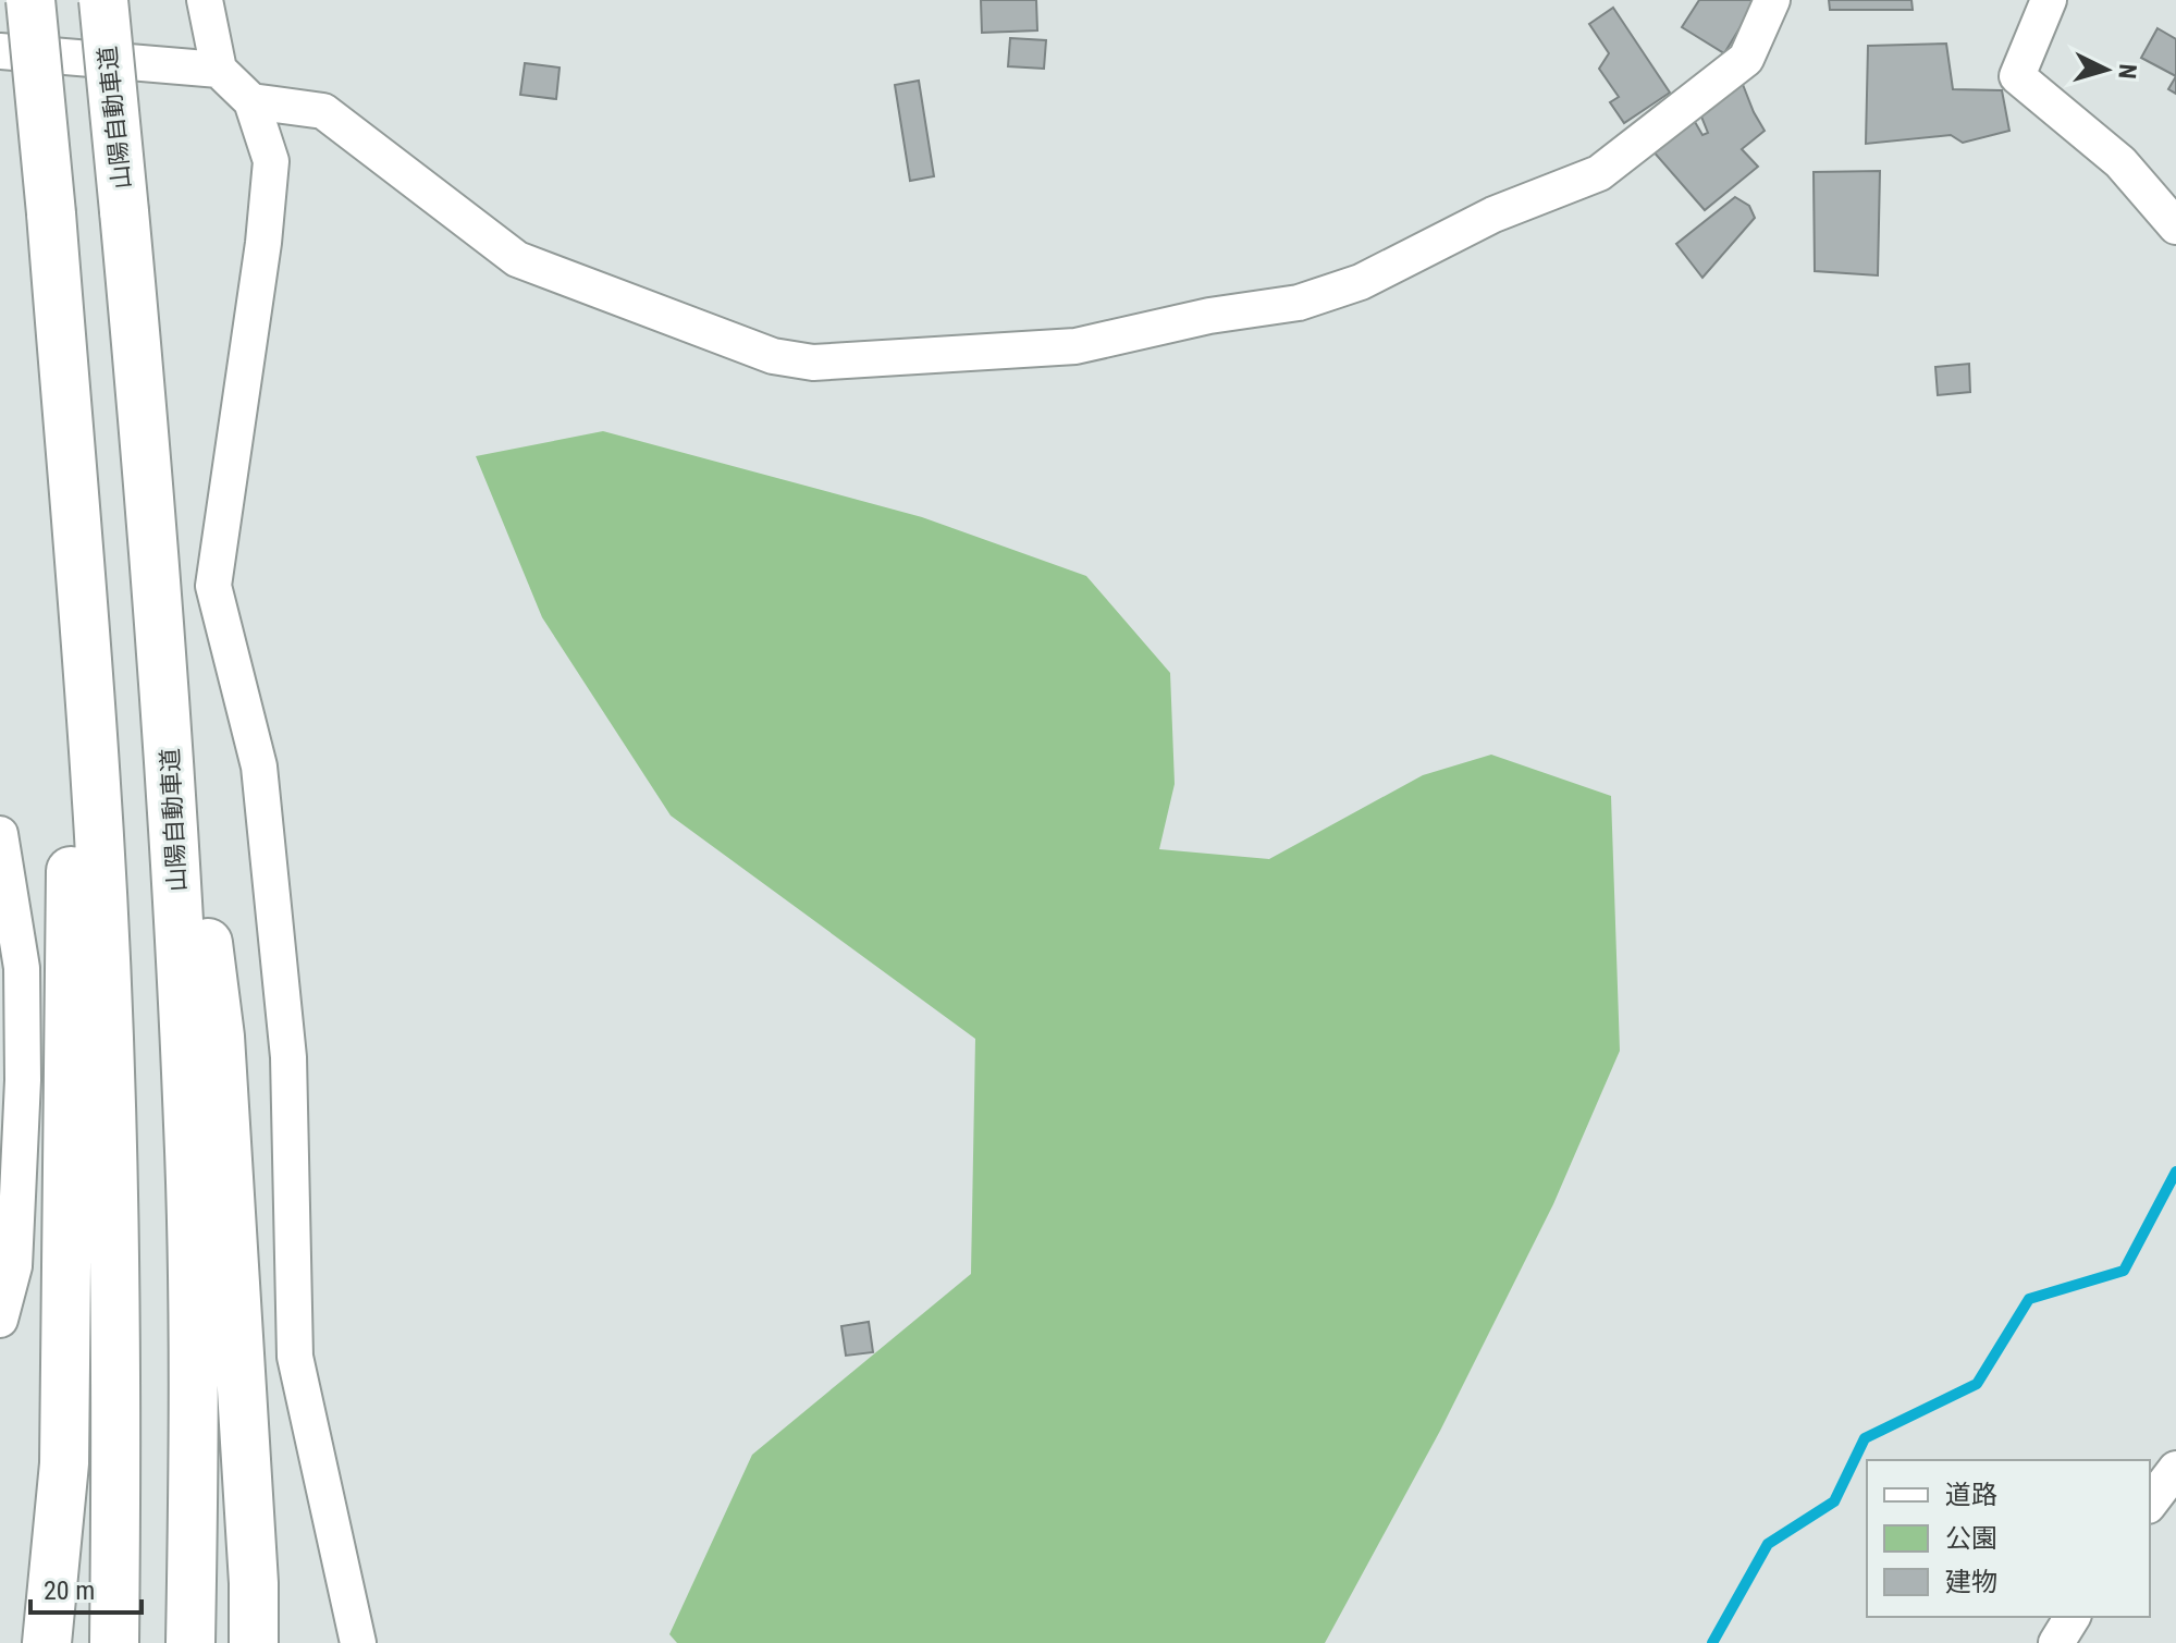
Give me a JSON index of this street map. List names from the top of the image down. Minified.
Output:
{"streets":{"highway":["山陽自動車道"]},"legend":["道路","公園","建物"],"scale_bar":"20 m","north":"right"}
